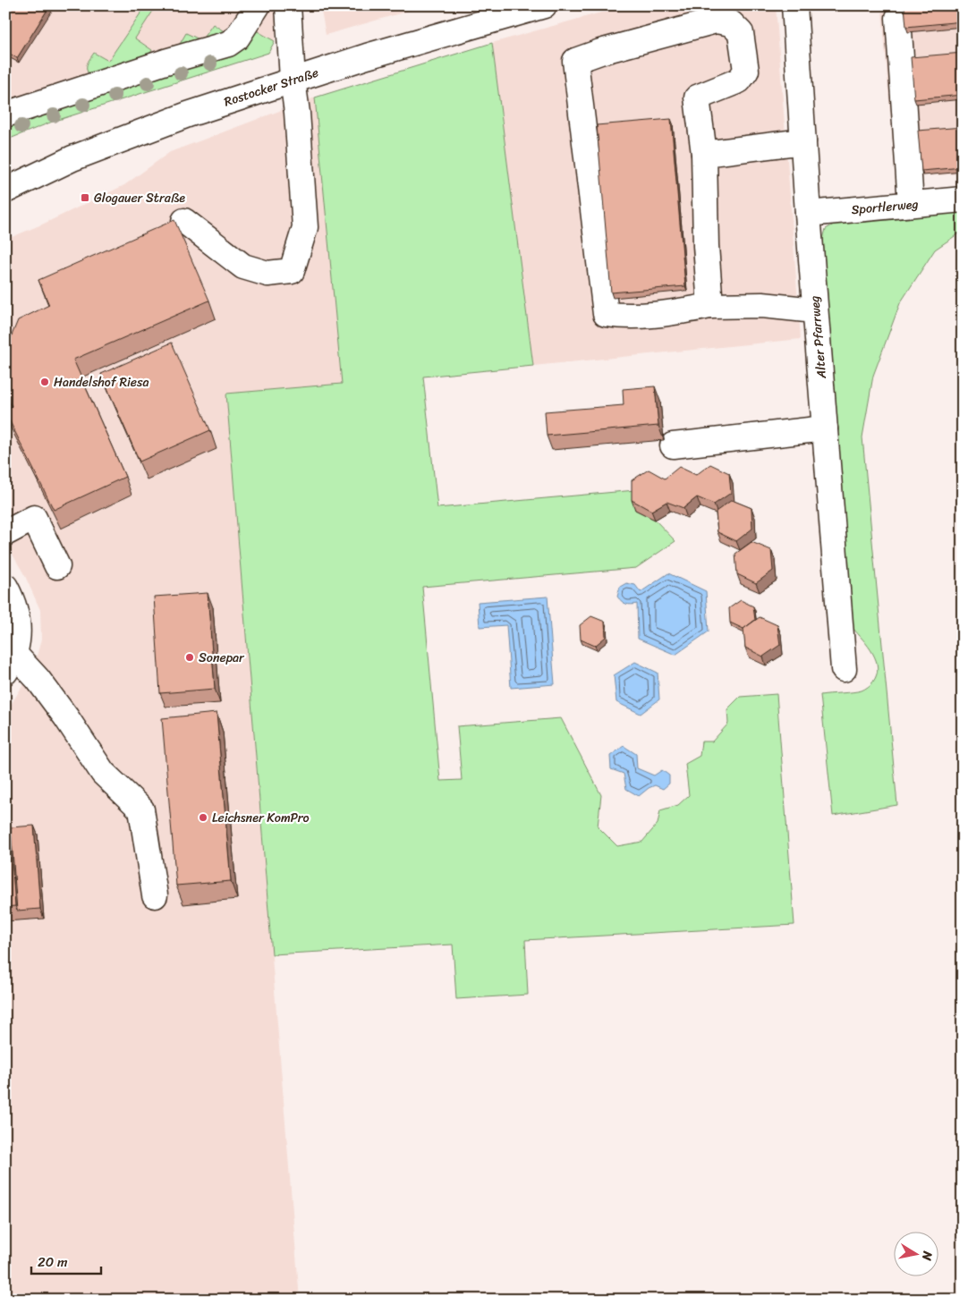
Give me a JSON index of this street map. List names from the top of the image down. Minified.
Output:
{"streets":{"street":["Rostocker Straße","Sportlerweg","Alter Pfarrweg"]},"crossings":[["Sportlerweg","Alter Pfarrweg"]],"places":{"transit":["Glogauer Straße"],"other":["Handelshof Riesa","Sonepar","Leichsner KomPro"]},"scale_bar":"20 m","north":"right"}
